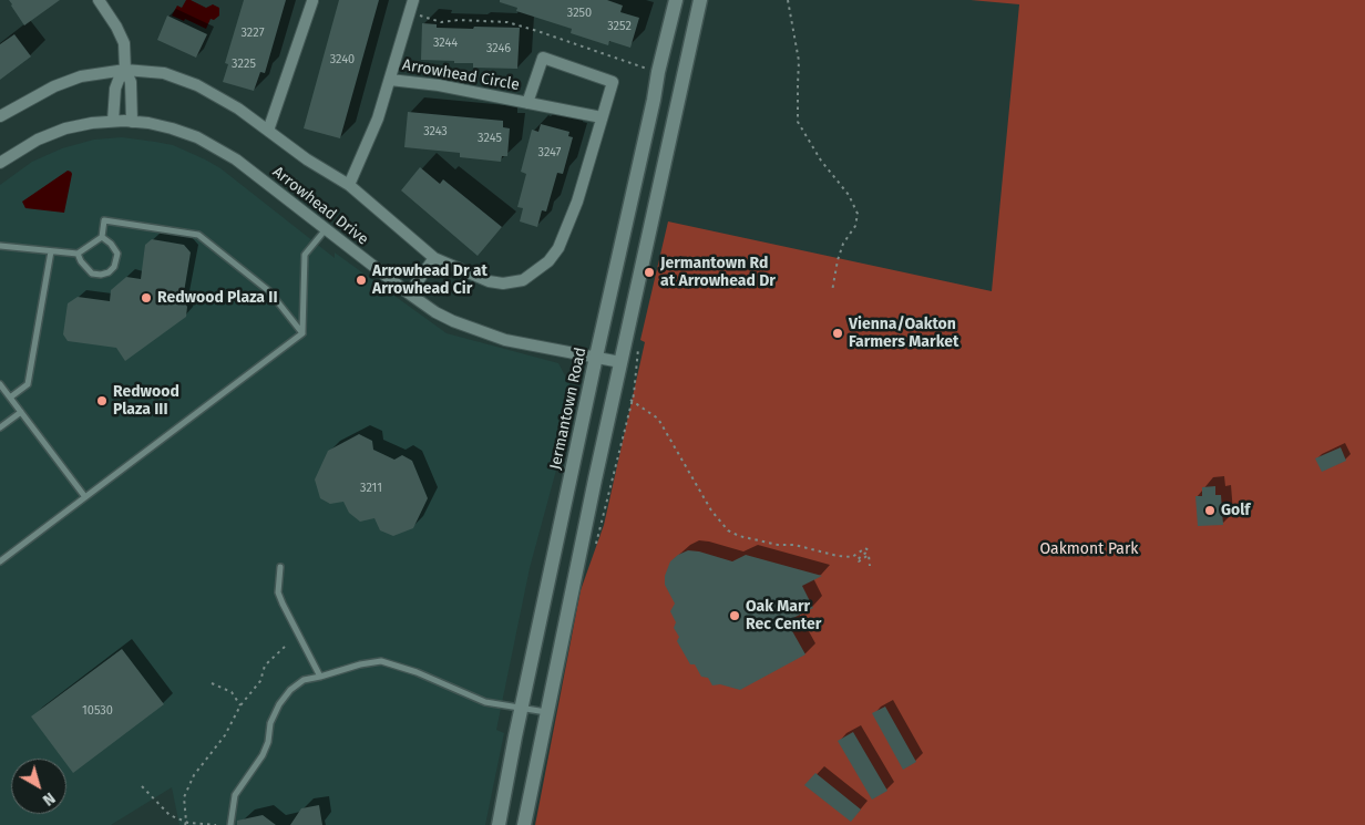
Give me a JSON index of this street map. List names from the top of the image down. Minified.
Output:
{"streets":{"main road":["Jermantown Road"],"street":["Arrowhead Circle","Arrowhead Drive"]},"crossings":[["Arrowhead Drive","Jermantown Road"]],"parks":["Oakmont Park"],"places":["Jermantown Rd at Arrowhead Dr","Arrowhead Dr at Arrowhead Cir","Redwood Plaza II","Vienna/Oakton Farmers Market","Redwood Plaza III","Golf","Oak Marr Rec Center"],"house_numbers":["3250","3252","3227","3244","3246","3240","3225","3243","3245","3247","3211","10530"],"north":"bottom right"}
